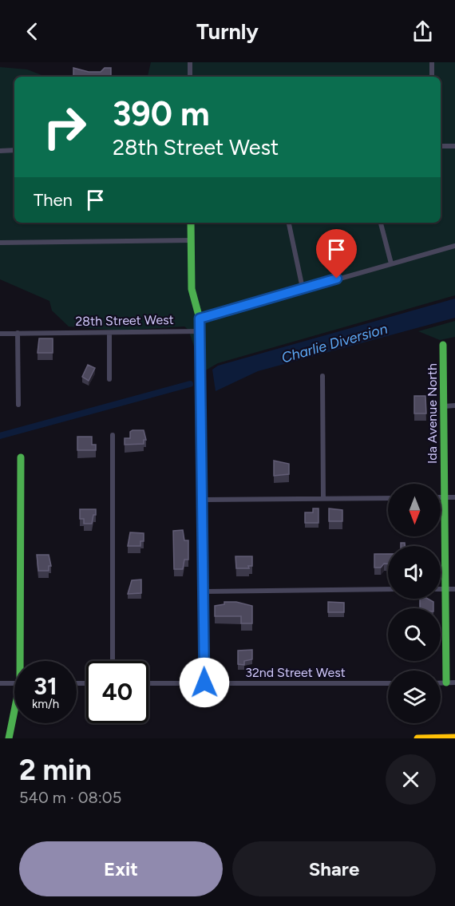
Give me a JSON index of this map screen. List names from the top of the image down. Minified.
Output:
{"streets":{"street":["28th Street West","Ida Avenue North","32nd Street West"]},"water":["Charlie Diversion"],"north":"bottom","page":{"header":"Turnly","turn":["390 m","28th Street West"],"then":"Then","speed":"31 km/h","limit":"40","heading":["2 min","540 m · 08:05"],"buttons":["Exit","Share"]}}
